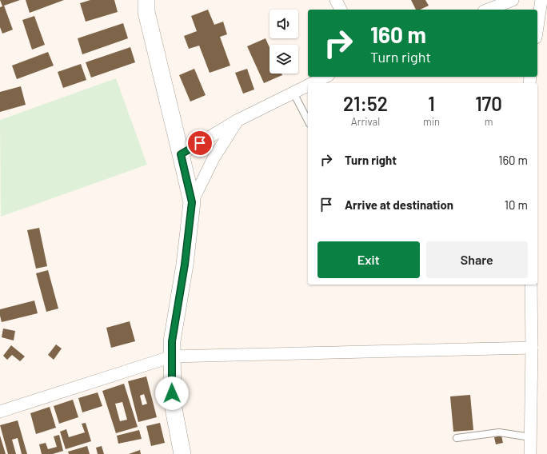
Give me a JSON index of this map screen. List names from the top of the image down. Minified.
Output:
{"page":{"turn":["160 m","Turn right"],"eta":["21:52","Arrival","1","min","170","m"],"list":[{"name":"Turn right","value":"160 m"},{"name":"Arrive at destination","value":"10 m"}],"buttons":["Exit","Share"]}}
